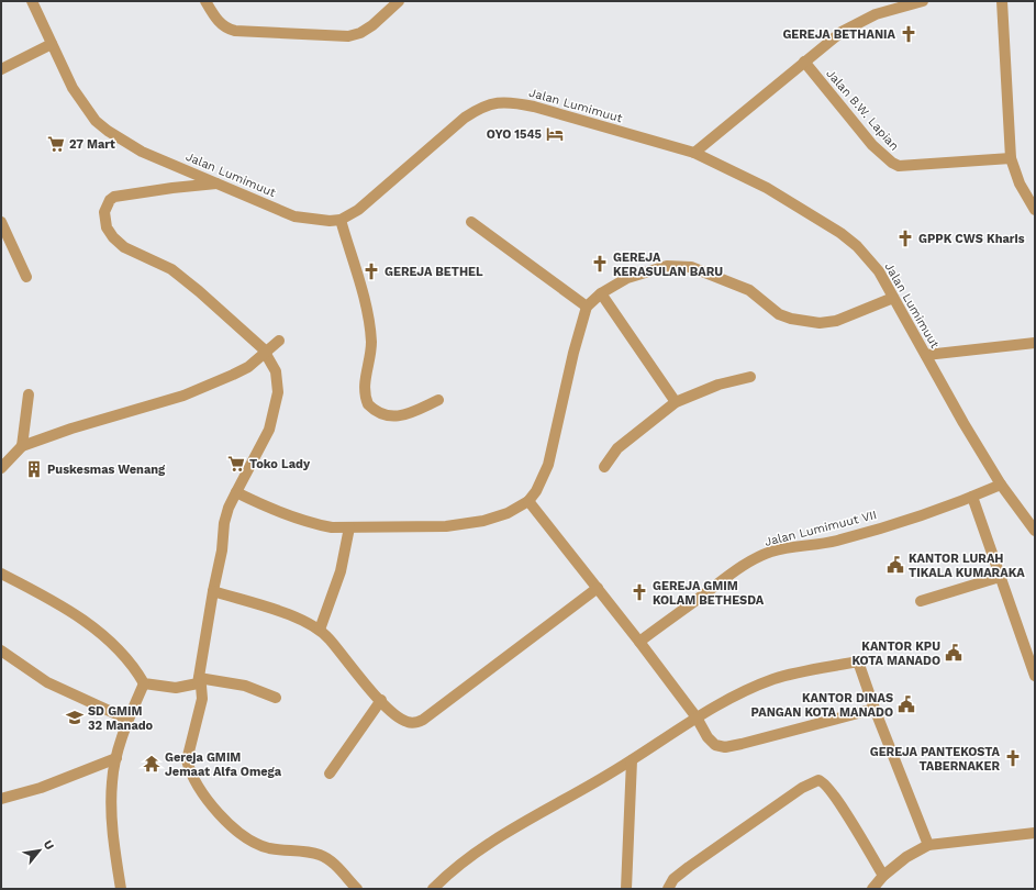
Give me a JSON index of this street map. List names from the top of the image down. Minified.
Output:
{"streets":{"street":["Jalan Lumimuut","Jalan B.W. Lapian","Jalan Lumimuut VII"]},"crossings":[["Jalan Lumimuut","Jalan Lumimuut VII"]],"places":{"church":["GEREJA BETHANIA","GPPK CWS Kharis","GEREJA KERASULAN BARU","GEREJA BETHEL","GEREJA GMIM KOLAM BETHESDA","GEREJA PANTEKOSTA TABERNAKER"],"hotel":["OYO 1545"],"supermarket":["27 Mart","Toko Lady"],"building":["Puskesmas Wenang"],"public building":["KANTOR LURAH TIKALA KUMARAKA","KANTOR KPU KOTA MANADO","KANTOR DINAS PANGAN KOTA MANADO"],"school or university":["SD GMIM 32 Manado"],"temple":["Gereja GMIM Jemaat Alfa Omega"]},"north":"top right"}
